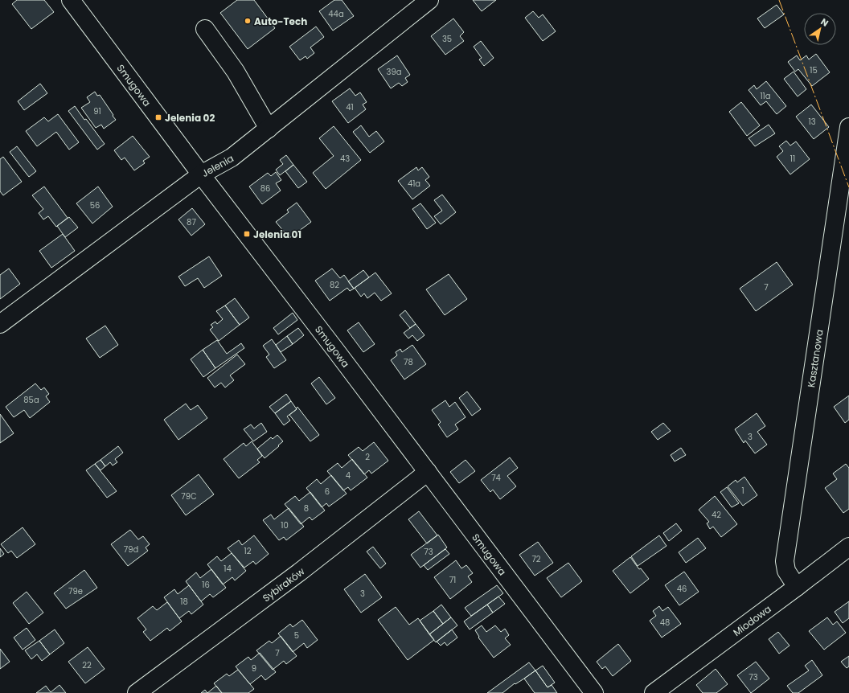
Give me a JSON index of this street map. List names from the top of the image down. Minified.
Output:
{"streets":{"street":["Smugowa","Jelenia","Kasztanowa","Sybiraków","Miodowa"]},"crossings":[["Smugowa","Jelenia"],["Smugowa","Sybiraków"],["Kasztanowa","Miodowa"]],"places":{"other":["Auto-Tech"],"transit":["Jelenia 02","Jelenia 01"]},"house_numbers":["44a","35","15","39a","11a","41","91","13","43","11","41a","86","56","87","82","7","78","85a","3","2","4","74","1","6","79C","8","42","10","79d","12","73","72","14","71","16","46","79e","3","18","48","5","7","22","9","73"],"north":"top right"}
